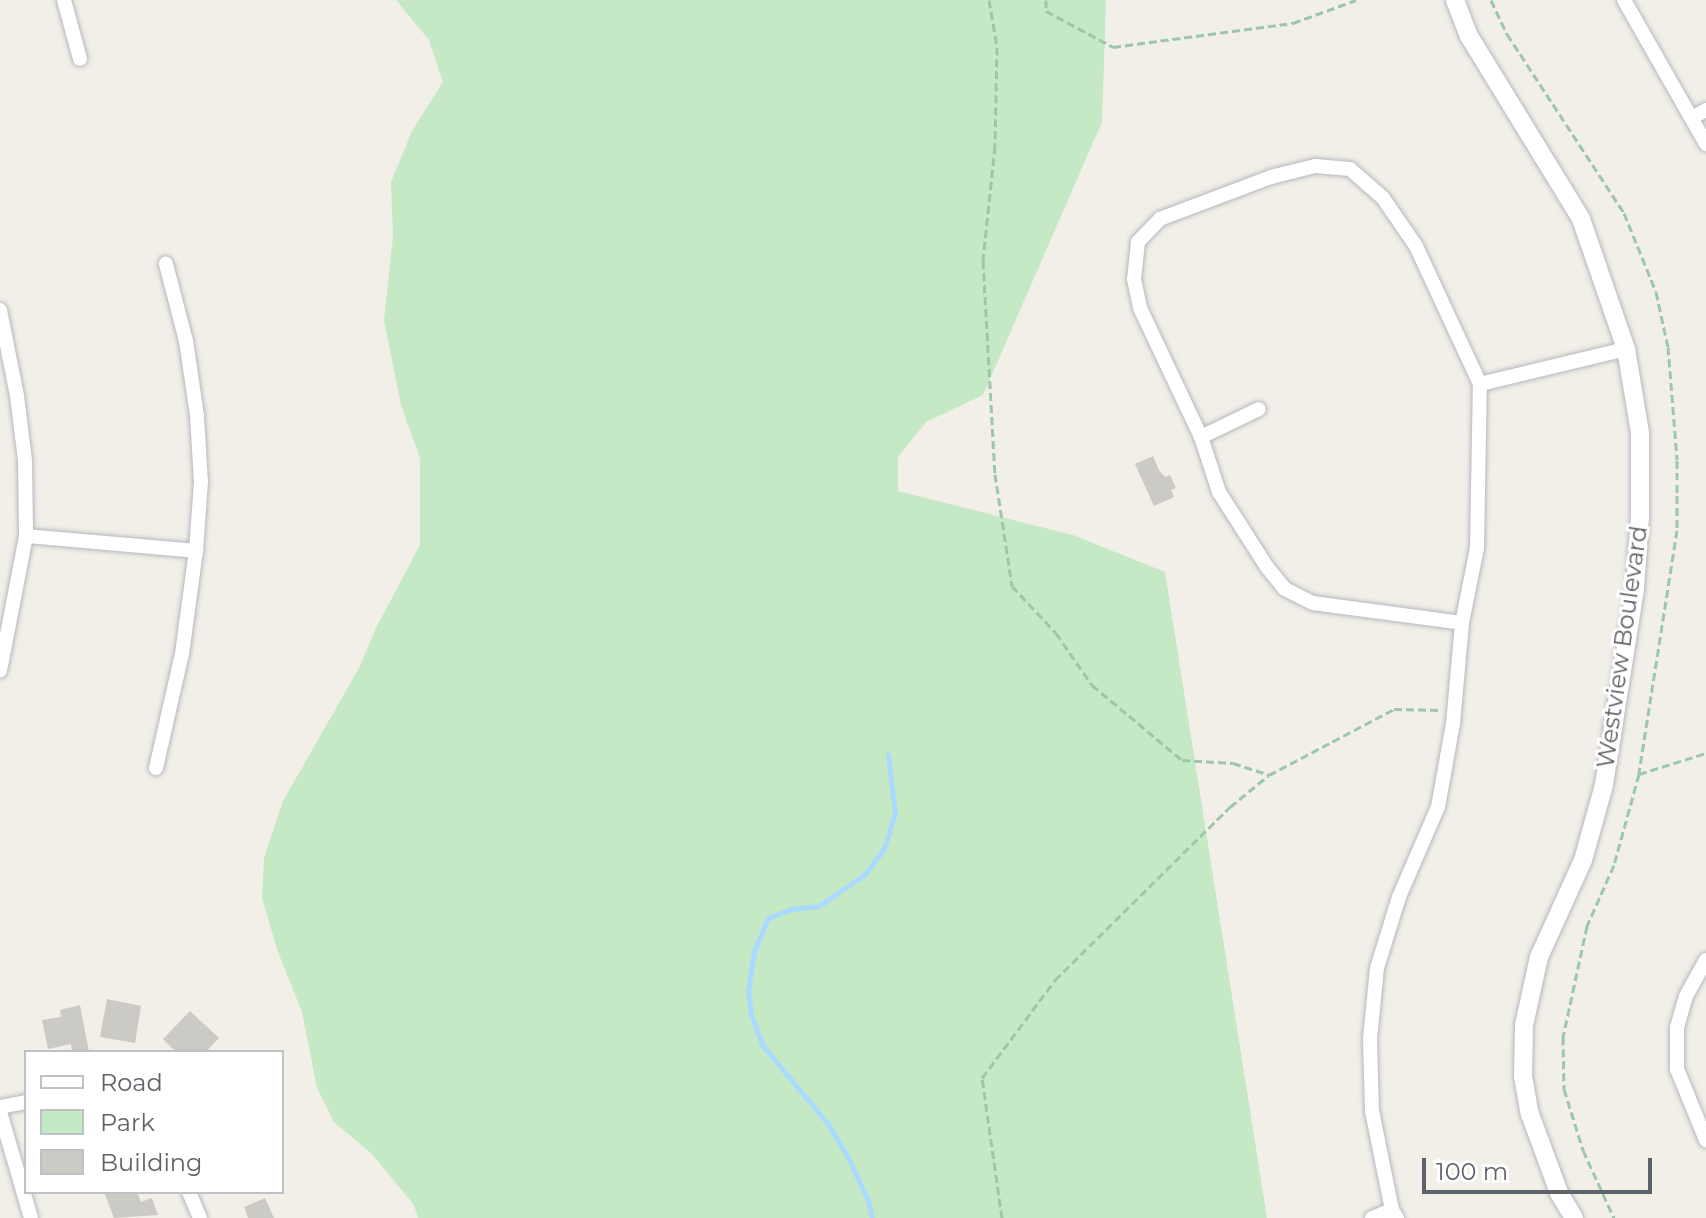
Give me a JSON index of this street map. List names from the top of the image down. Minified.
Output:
{"streets":{"street":["Westview Boulevard"]},"legend":["Road","Park","Building"],"scale_bar":"100 m"}
